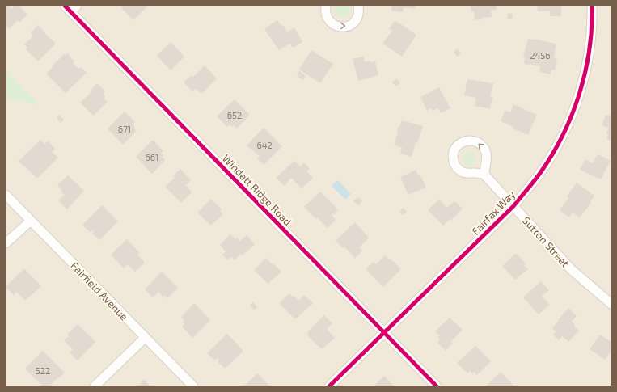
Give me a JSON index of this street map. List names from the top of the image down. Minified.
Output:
{"streets":{"street":["Windett Ridge Road","Fairfax Way","Sutton Street","Fairfield Avenue"]},"crossings":[["Windett Ridge Road","Fairfax Way"],["Fairfax Way","Sutton Street"]],"house_numbers":["2456","652","671","642","661","522"]}
